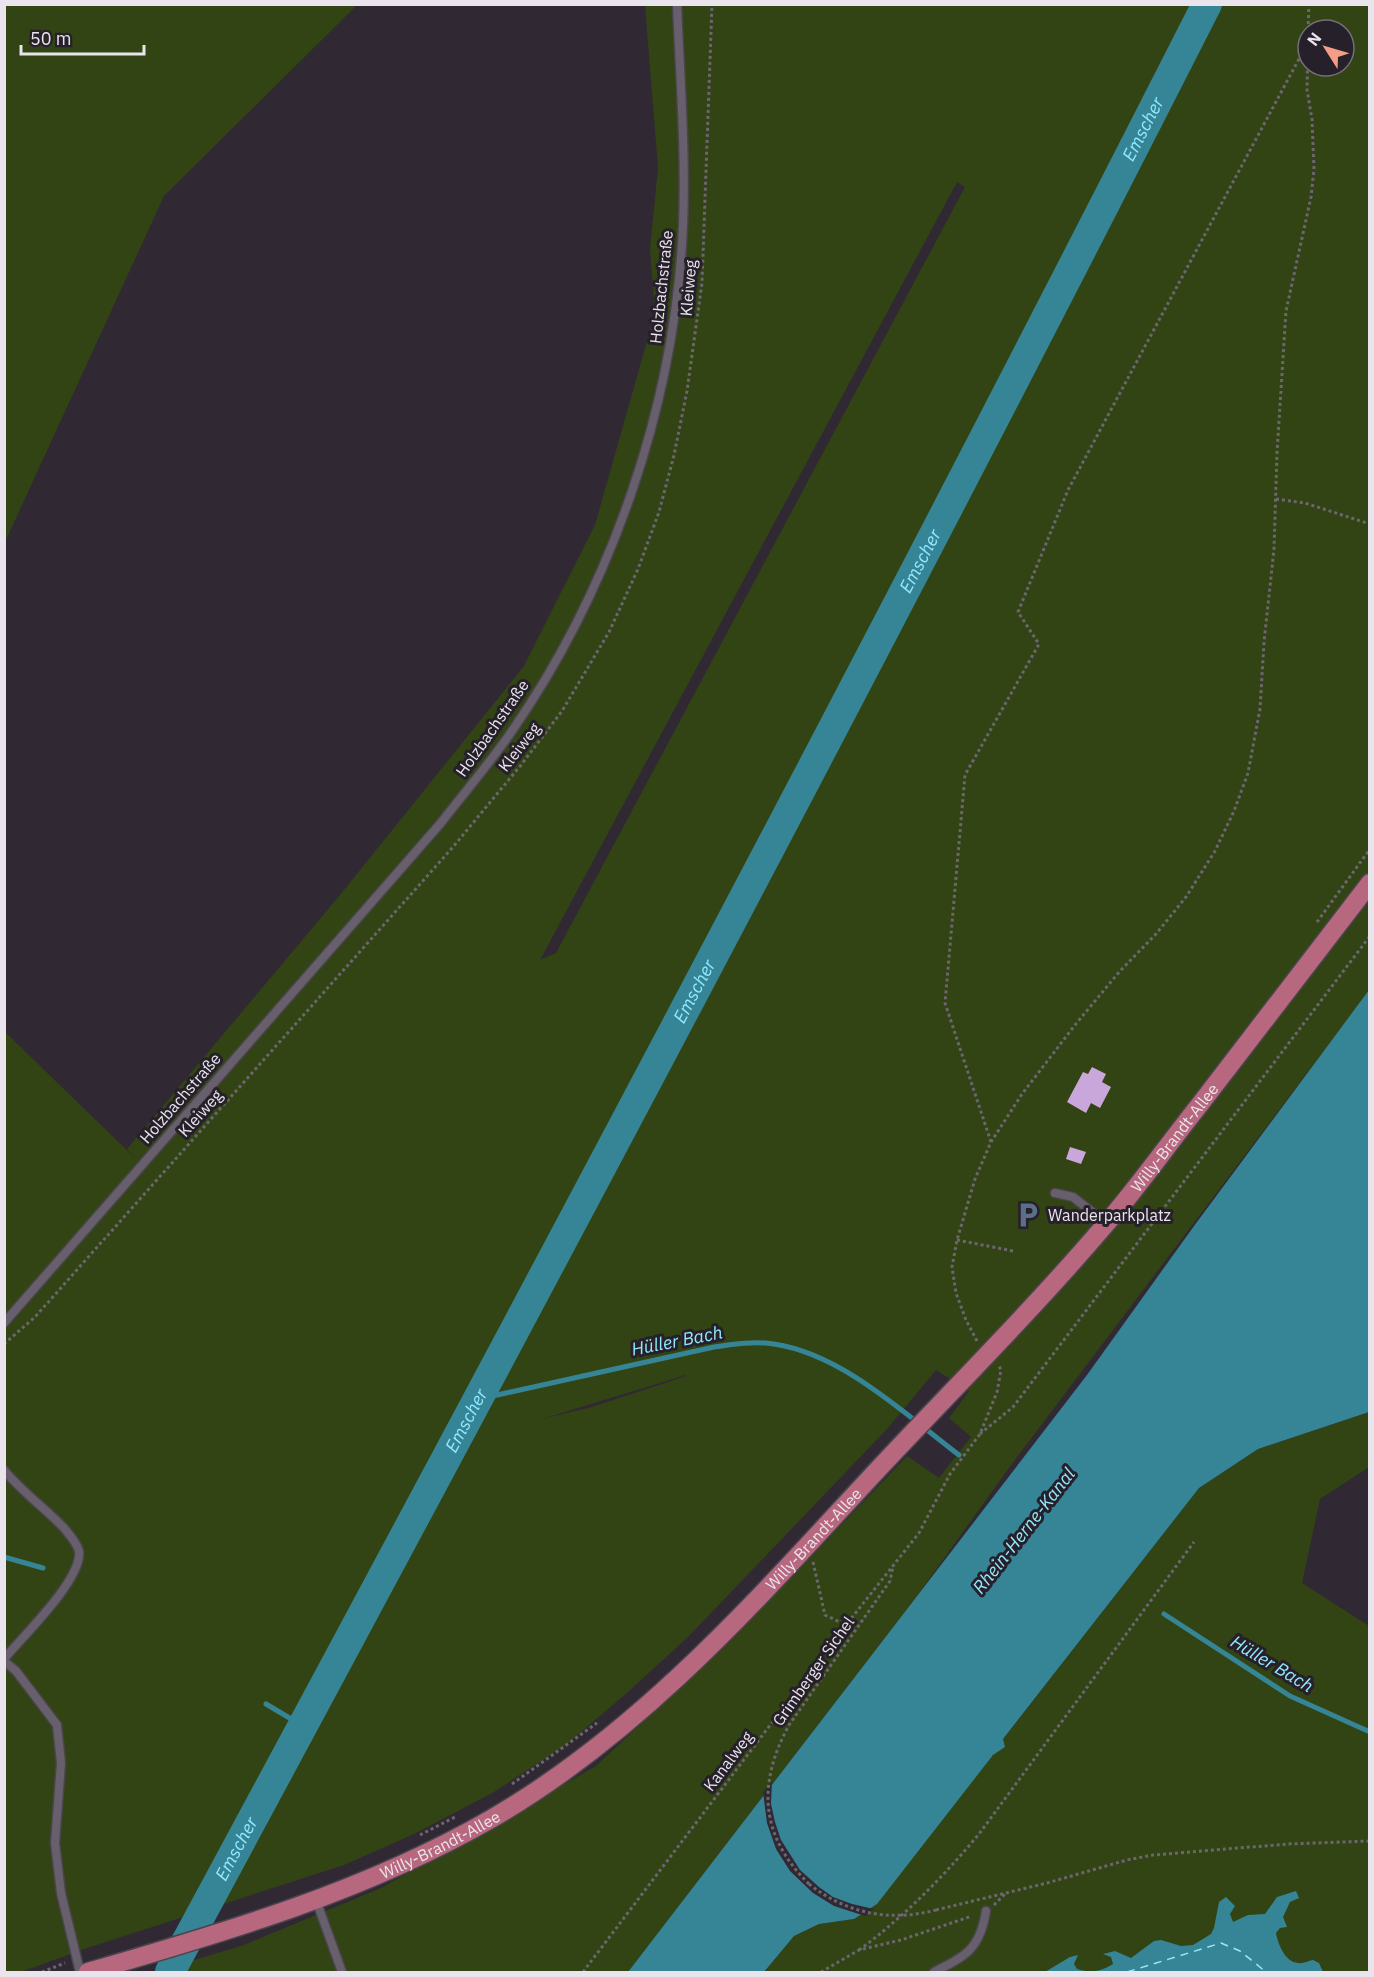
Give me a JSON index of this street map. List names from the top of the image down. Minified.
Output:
{"streets":{"main road":["Willy-Brandt-Allee"],"lane":["Holzbachstraße"],"path":["Kleiweg","Grimberger Sichel","Kanalweg"]},"crossings":[["Grimberger Sichel","Kanalweg"]],"water":["Emscher","Hüller Bach","Rhein-Herne-Kanal"],"places":{"parking":["Wanderparkplatz"]},"scale_bar":"50 m","north":"top left"}
